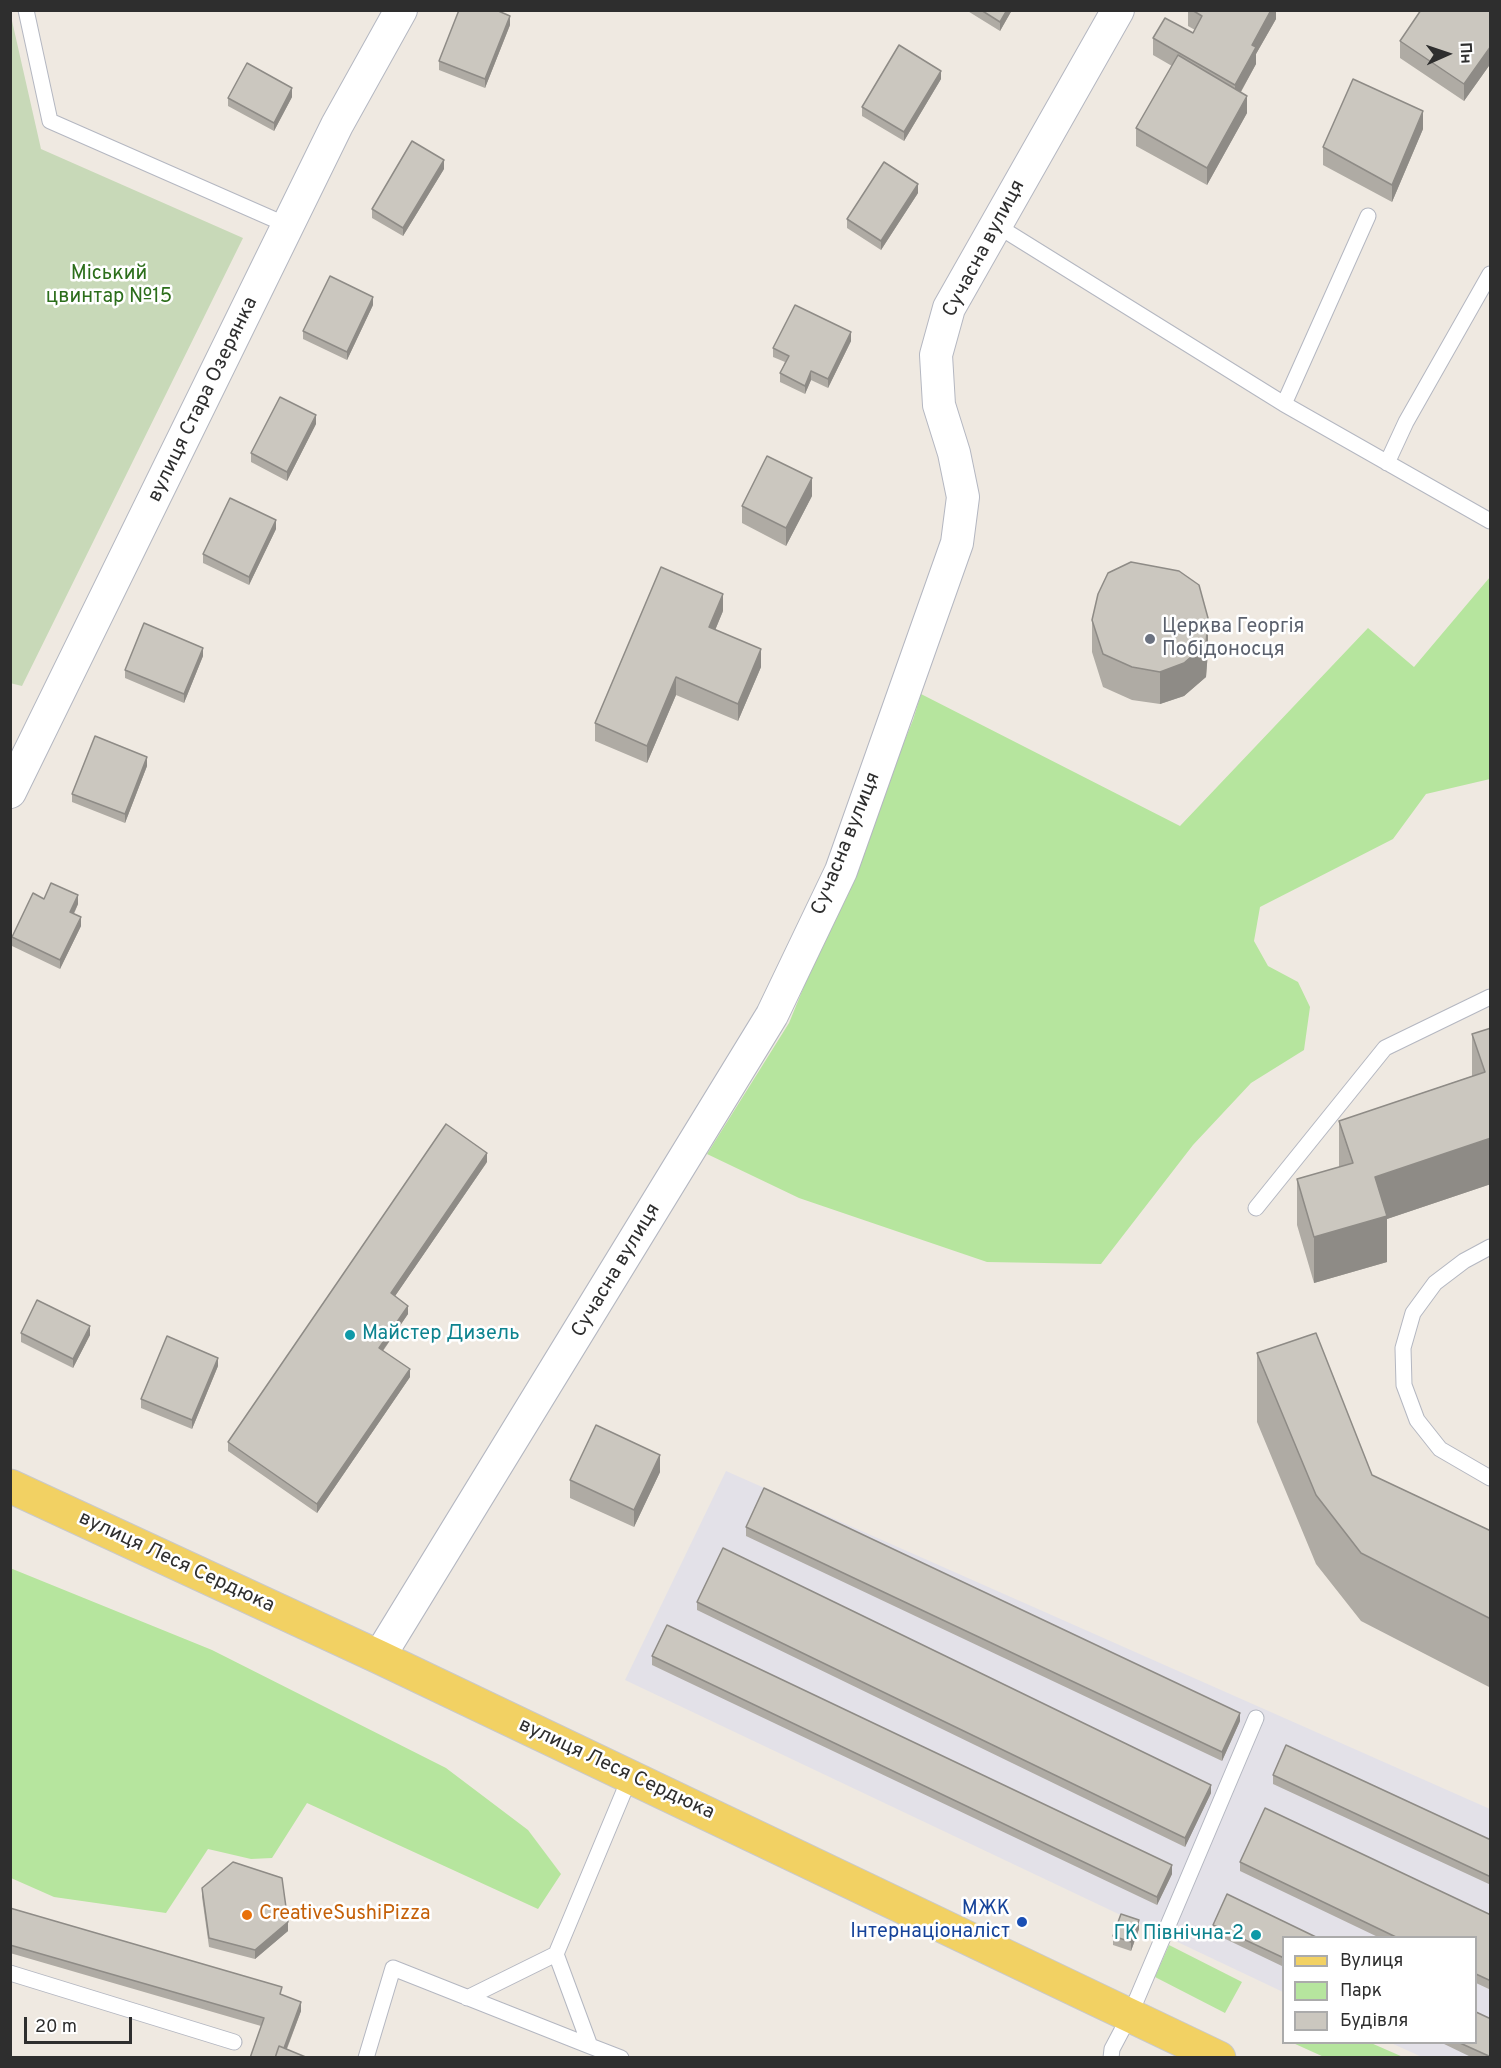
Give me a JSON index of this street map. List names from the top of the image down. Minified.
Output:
{"streets":{"main road":["вулиця Леся Сердюка"],"street":["Сучасна вулиця","вулиця Стара Озерянка"]},"crossings":[["Сучасна вулиця","вулиця Леся Сердюка"]],"parks":["Міський цвинтар №15"],"places":["Церква Георгія Побідоносця","Майстер Дизель","CreativeSushiPizza","МЖК Інтернаціоналіст","ГК Північна-2"],"legend":["Вулиця","Парк","Будівля"],"scale_bar":"20 m","north":"right"}
